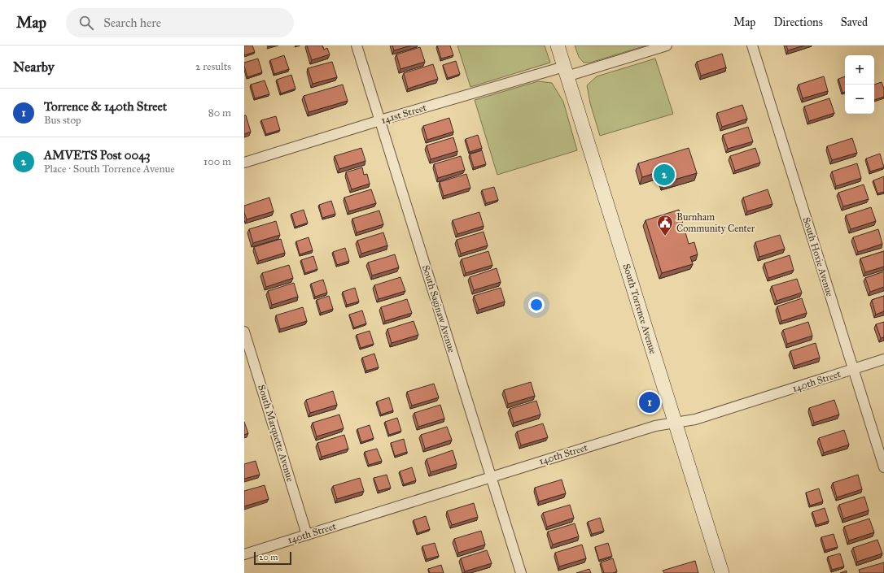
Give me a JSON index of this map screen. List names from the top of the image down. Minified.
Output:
{"streets":{"main road":["South Torrence Avenue"],"street":["141st Street","South Hoxie Avenue","South Saginaw Avenue","140th Street","South Marquette Avenue"]},"crossings":[["141st Street","South Saginaw Avenue"],["141st Street","South Torrence Avenue"],["South Hoxie Avenue","140th Street"],["South Saginaw Avenue","140th Street"],["South Torrence Avenue","140th Street"],["140th Street","South Marquette Avenue"]],"places":{"public building":["Burnham Community Center"]},"scale_bar":"20 m","page":{"header":"Map","search":"Search here","nav":["Map","Directions","Saved"],"heading":["Nearby","2 results"],"map_buttons":["+","−"],"list":[{"mark":"1","name":"Torrence & 140th Street","note":"Bus stop","value":"80 m"},{"mark":"2","name":"AMVETS Post 0043","note":"Place · South Torrence Avenue","value":"100 m"}],"pins":["2","1"],"scale":"20 m"}}
